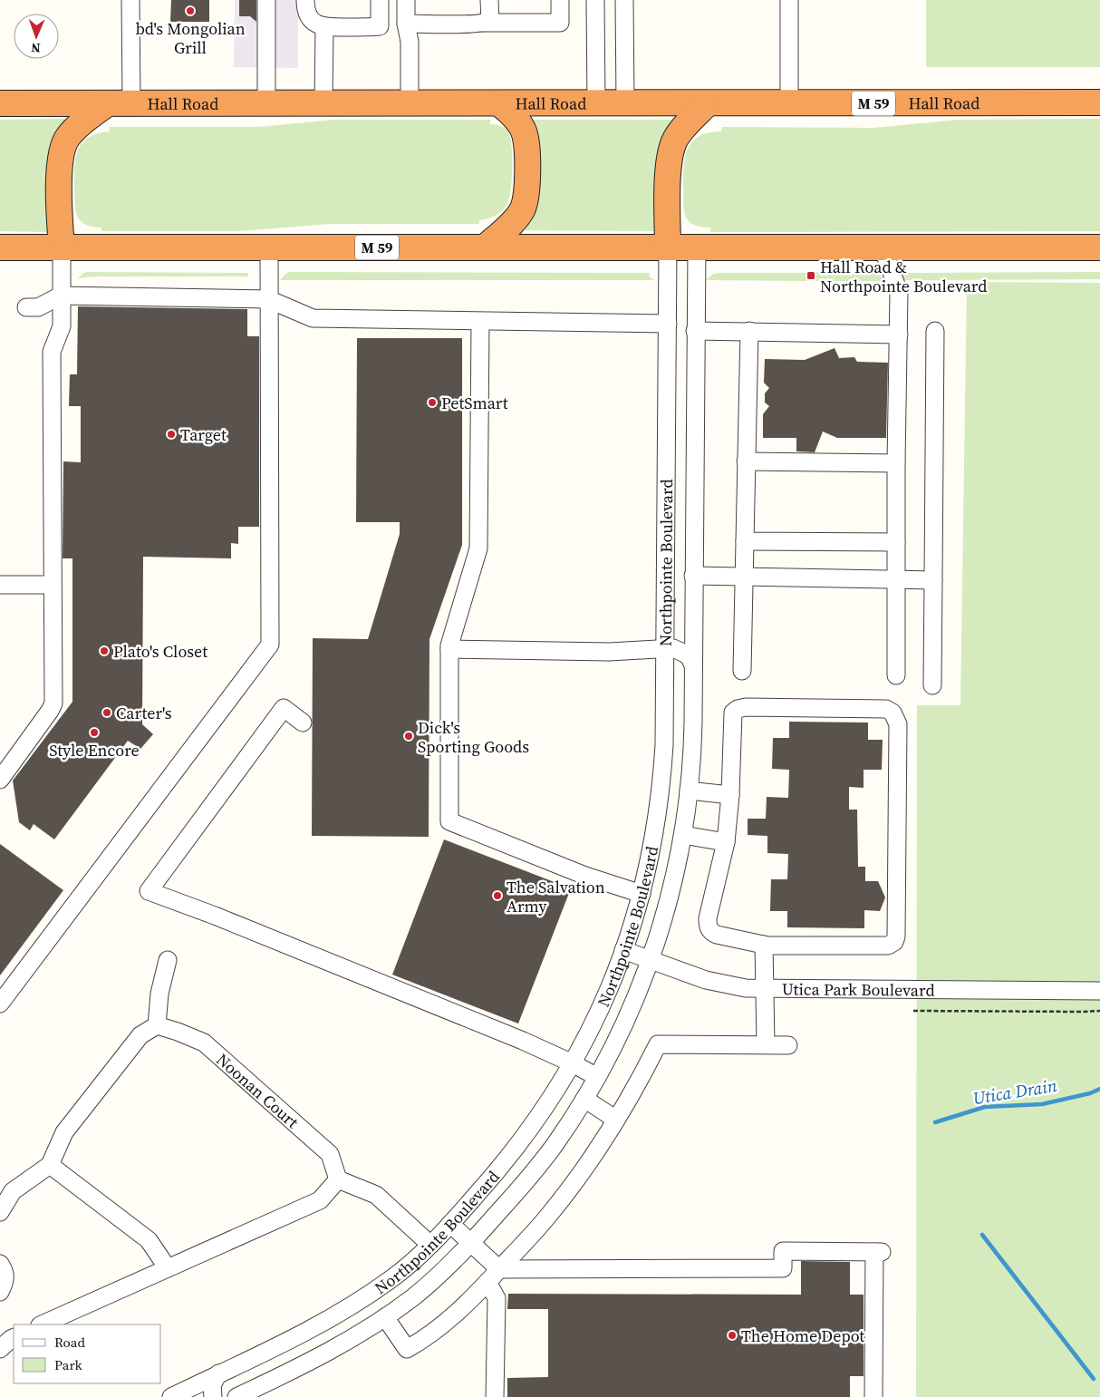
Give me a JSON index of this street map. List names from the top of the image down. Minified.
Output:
{"streets":{"highway":["Hall Road","M 59"],"street":["Northpointe Boulevard","Utica Park Boulevard","Noonan Court"]},"crossings":[["M 59","Northpointe Boulevard"],["Northpointe Boulevard","Utica Park Boulevard"]],"water":["Utica Drain"],"places":{"other":["bd's Mongolian Grill","PetSmart","Target","Plato's Closet","Carter's","Style Encore","Dick's Sporting Goods","The Salvation Army","The Home Depot"],"transit":["Hall Road & Northpointe Boulevard"]},"legend":["Road","Park"],"north":"bottom"}
